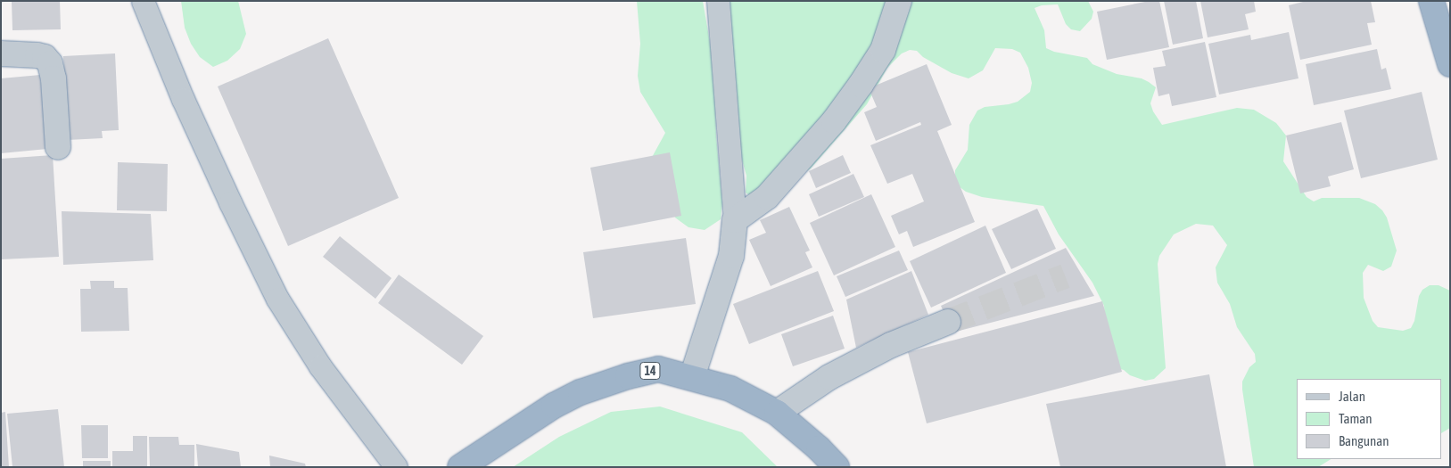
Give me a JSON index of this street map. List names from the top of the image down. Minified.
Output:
{"streets":{"highway":["14"]},"legend":["Jalan","Taman","Bangunan"]}
